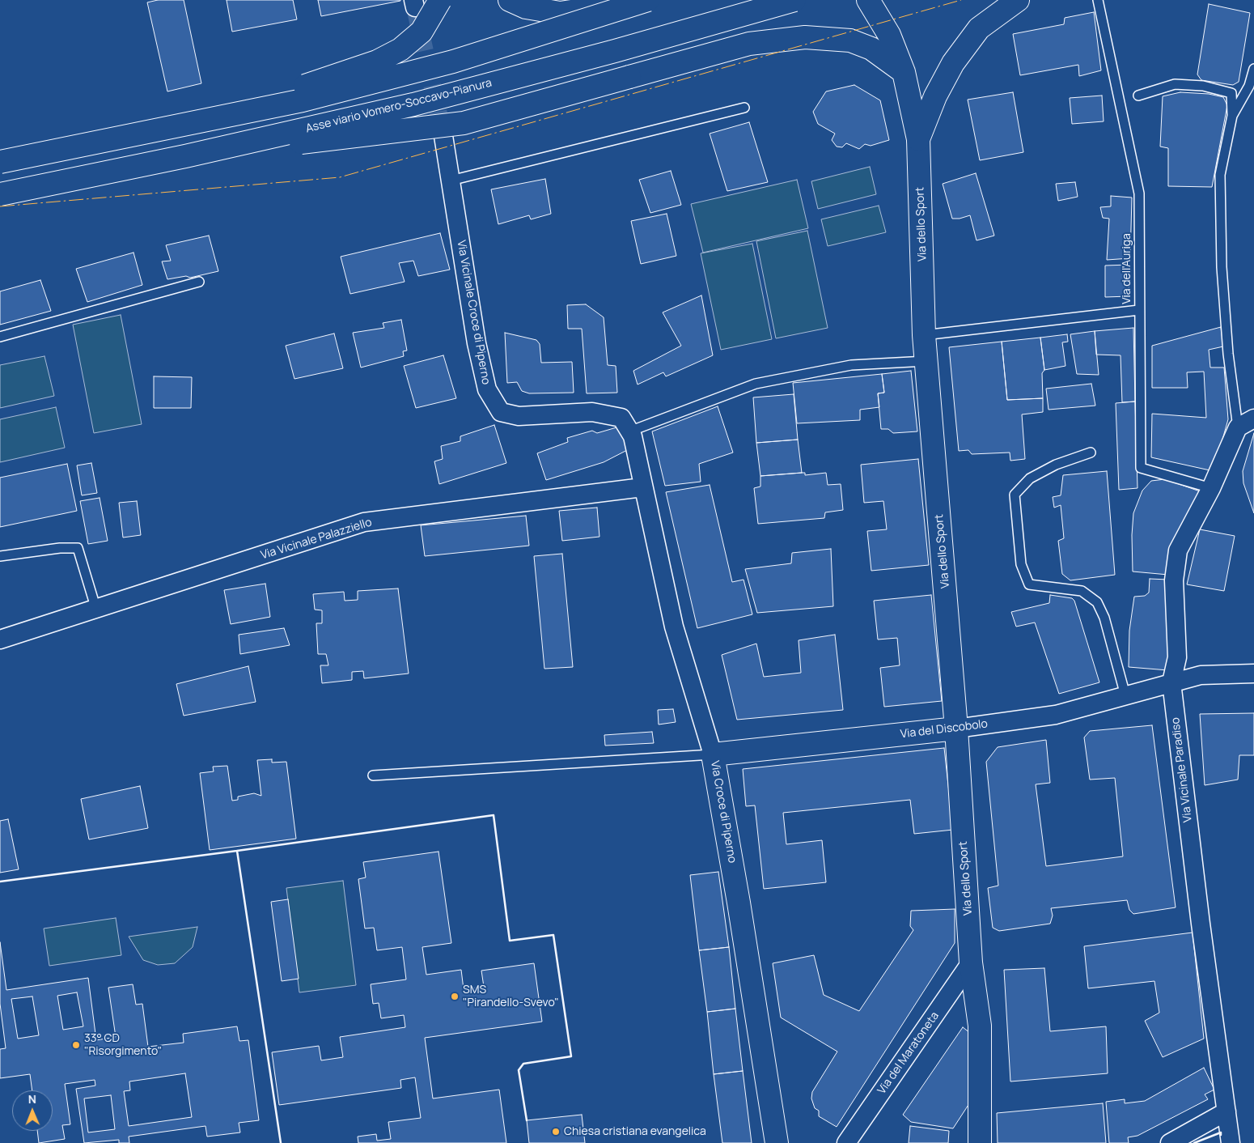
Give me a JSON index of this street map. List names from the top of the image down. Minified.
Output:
{"streets":{"main road":["Asse viario Vomero-Soccavo-Pianura","Via dello Sport","Via del Discobolo","Via Croce di Piperno"],"street":["Via Vicinale Croce di Piperno","Via Vicinale Palazziello","Via Vicinale Paradiso","Via del Maratoneta"],"lane":["Via dell'Auriga"]},"crossings":[["Via dello Sport","Via del Discobolo"],["Via dello Sport","Via del Maratoneta"],["Via dell'Auriga","Via Vicinale Paradiso"],["Via Vicinale Croce di Piperno","Via Vicinale Palazziello"],["Via Vicinale Croce di Piperno","Via Croce di Piperno"],["Via Vicinale Palazziello","Via Croce di Piperno"],["Via del Discobolo","Via Vicinale Paradiso"],["Via del Discobolo","Via Croce di Piperno"]],"places":["SMS \"Pirandello-Svevo\"","33° CD \"Risorgimento\"","Chiesa cristiana evangelica"],"north":"top"}
